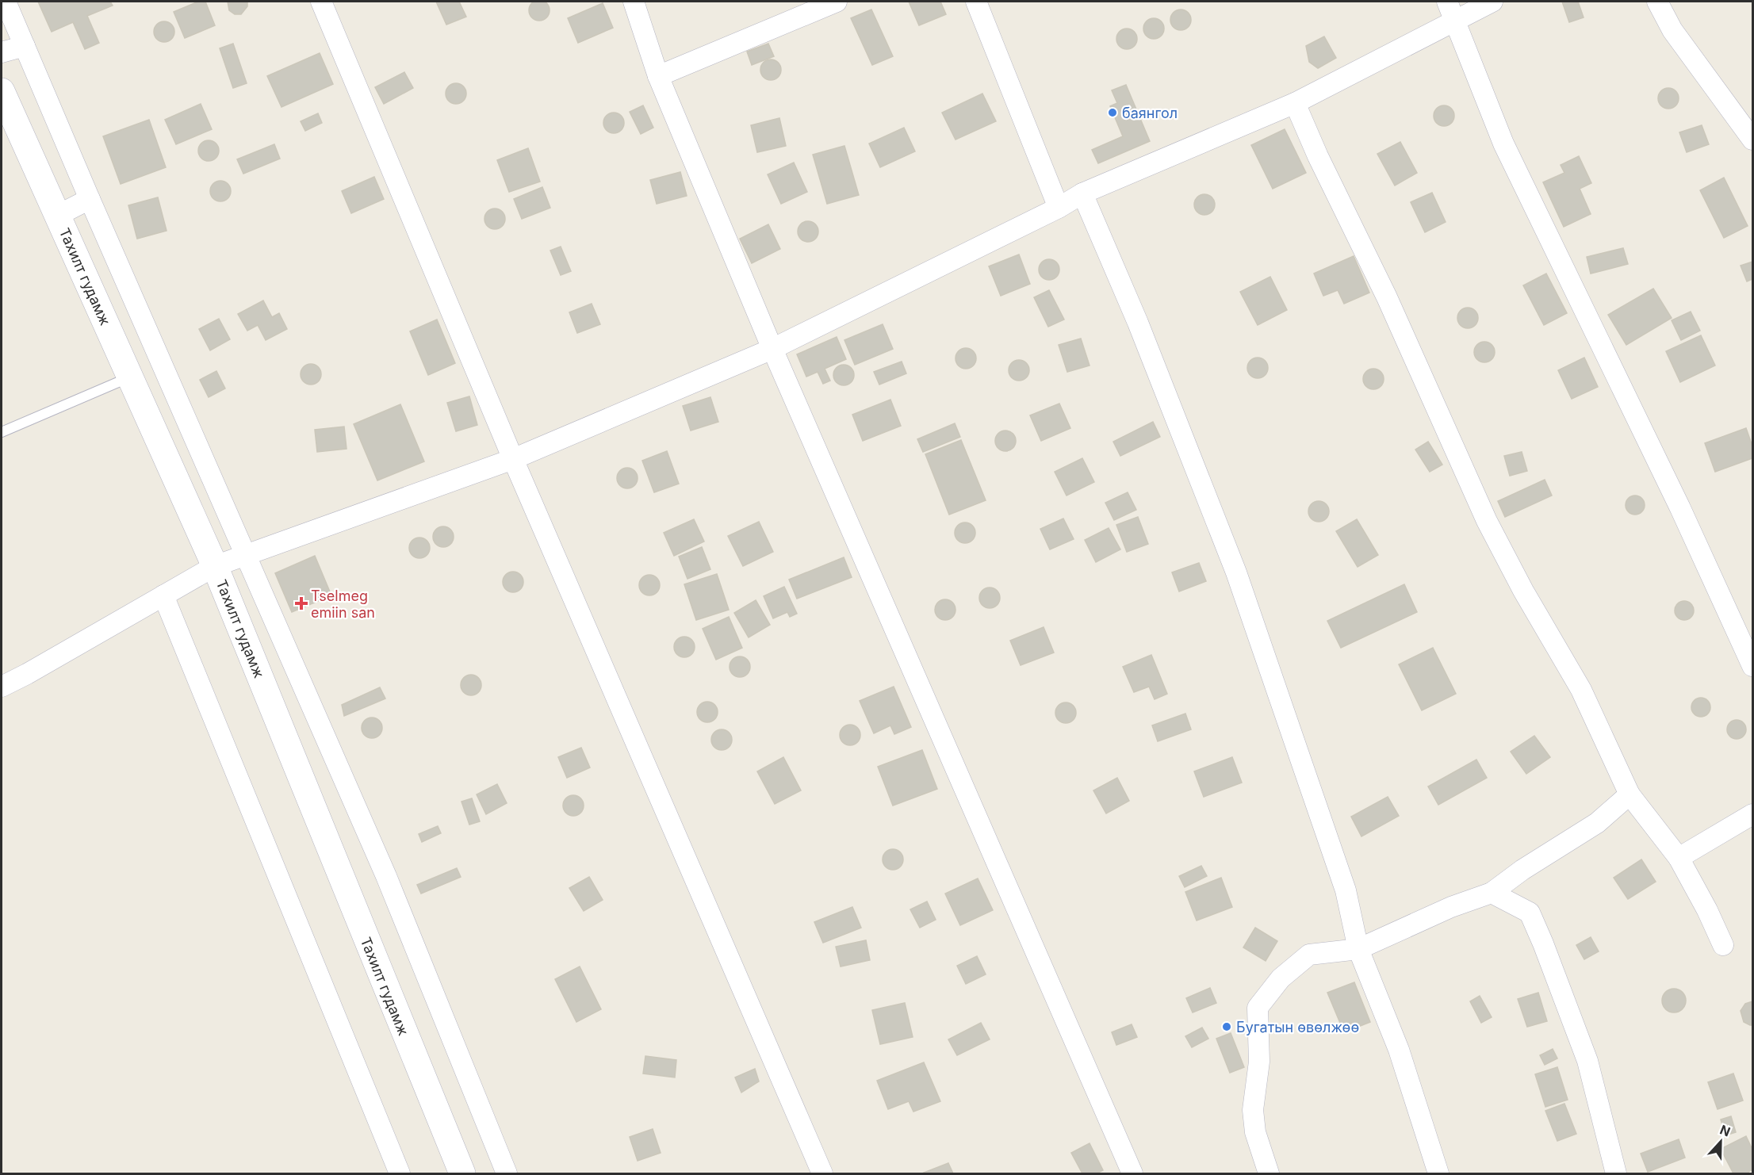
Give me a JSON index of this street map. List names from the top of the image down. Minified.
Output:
{"streets":{"main road":["Тахилт гудамж"]},"places":{"other":["баянгол","Бугатын өвөлжөө"],"health":["Tselmeg emiin san"]},"north":"top"}
